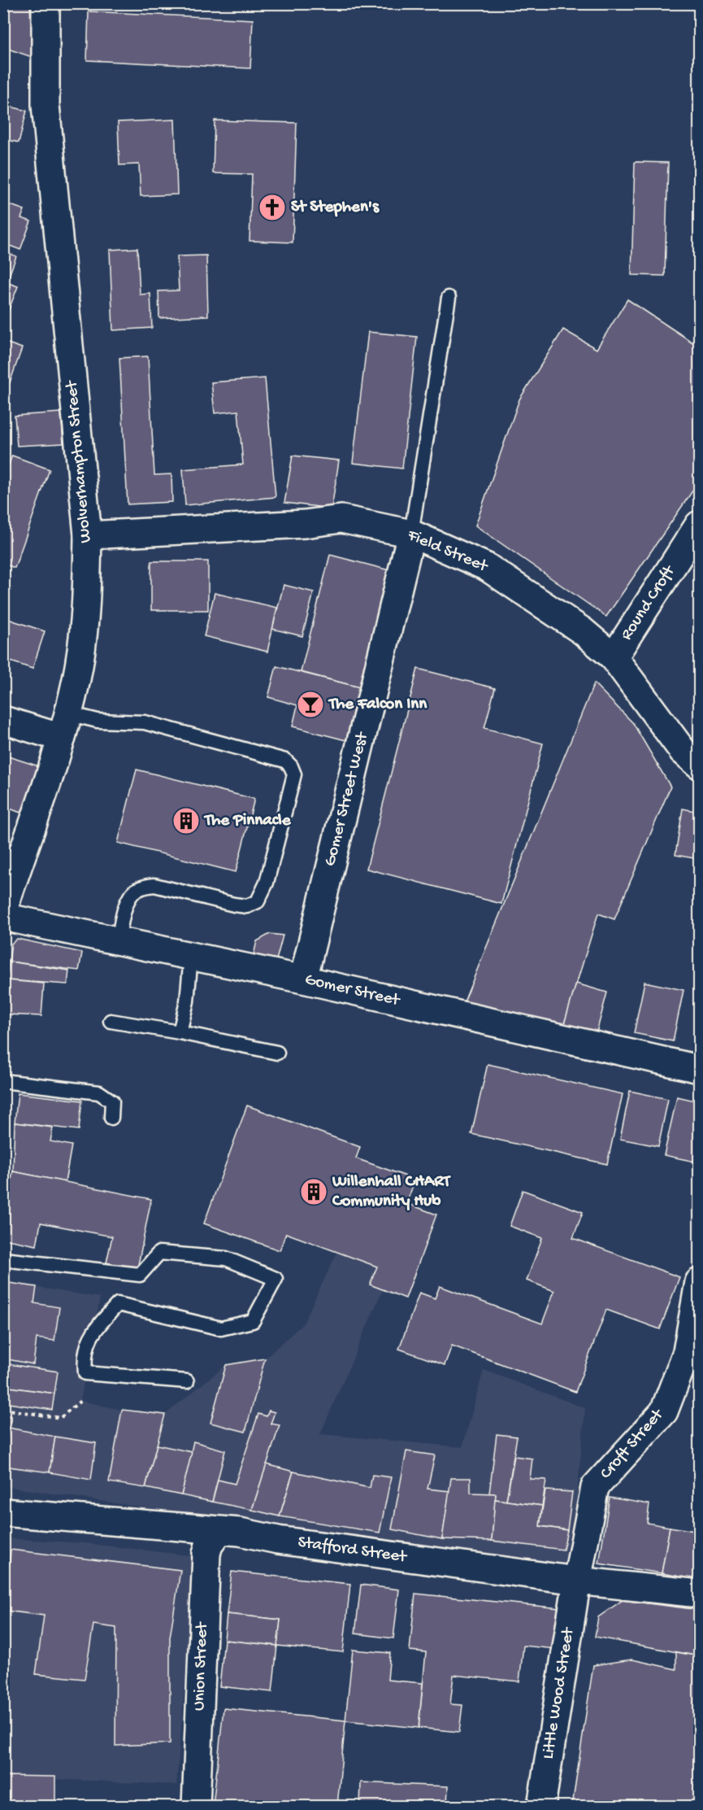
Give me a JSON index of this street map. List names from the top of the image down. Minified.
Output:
{"streets":{"street":["Wolverhampton Street","Field Street","Round Croft","Gomer Street West","Gomer Street","Croft Street","Stafford Street","Union Street","Little Wood Street"]},"crossings":[["Wolverhampton Street","Field Street"],["Field Street","Round Croft"],["Field Street","Gomer Street West"],["Gomer Street West","Gomer Street"],["Croft Street","Stafford Street"],["Croft Street","Little Wood Street"],["Stafford Street","Union Street"],["Stafford Street","Little Wood Street"]],"places":{"church":["St Stephen's"],"bar":["The Falcon Inn"],"building":["The Pinnacle","Willenhall CHART Community Hub"]}}
